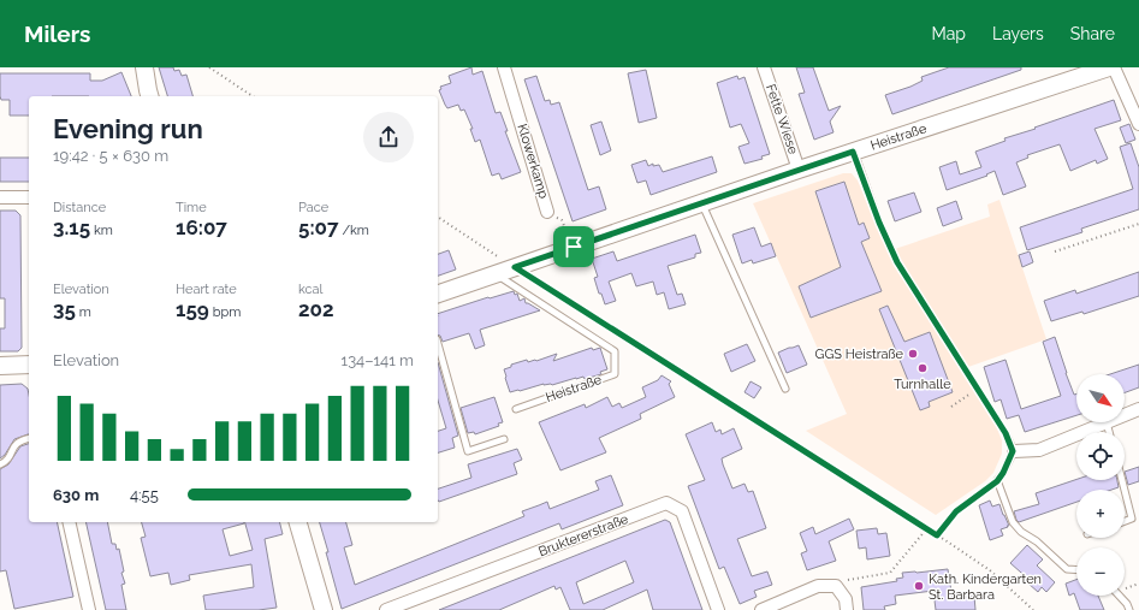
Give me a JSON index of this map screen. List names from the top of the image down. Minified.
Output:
{"streets":{"street":["Fette Wiese","Heistraße","Klowerkamp","Bruktererstraße"]},"crossings":[["Fette Wiese","Heistraße"],["Heistraße","Klowerkamp"]],"places":["GGS Heistraße","Turnhalle","Kath. Kindergarten St. Barbara"],"north":"bottom right","page":{"header":"Milers","nav":["Map","Layers","Share"],"heading":["Evening run","19:42 · 5 × 630 m"],"stats":[["Distance","3.15 km"],["Time","16:07"],["Pace","5:07 /km"],["Elevation","35 m"],["Heart rate","159 bpm"],["kcal","202"]],"chart":["Elevation","134–141 m"],"map_buttons":["+","−"],"list":[{"name":"630 m","note":"4:55"}]}}
